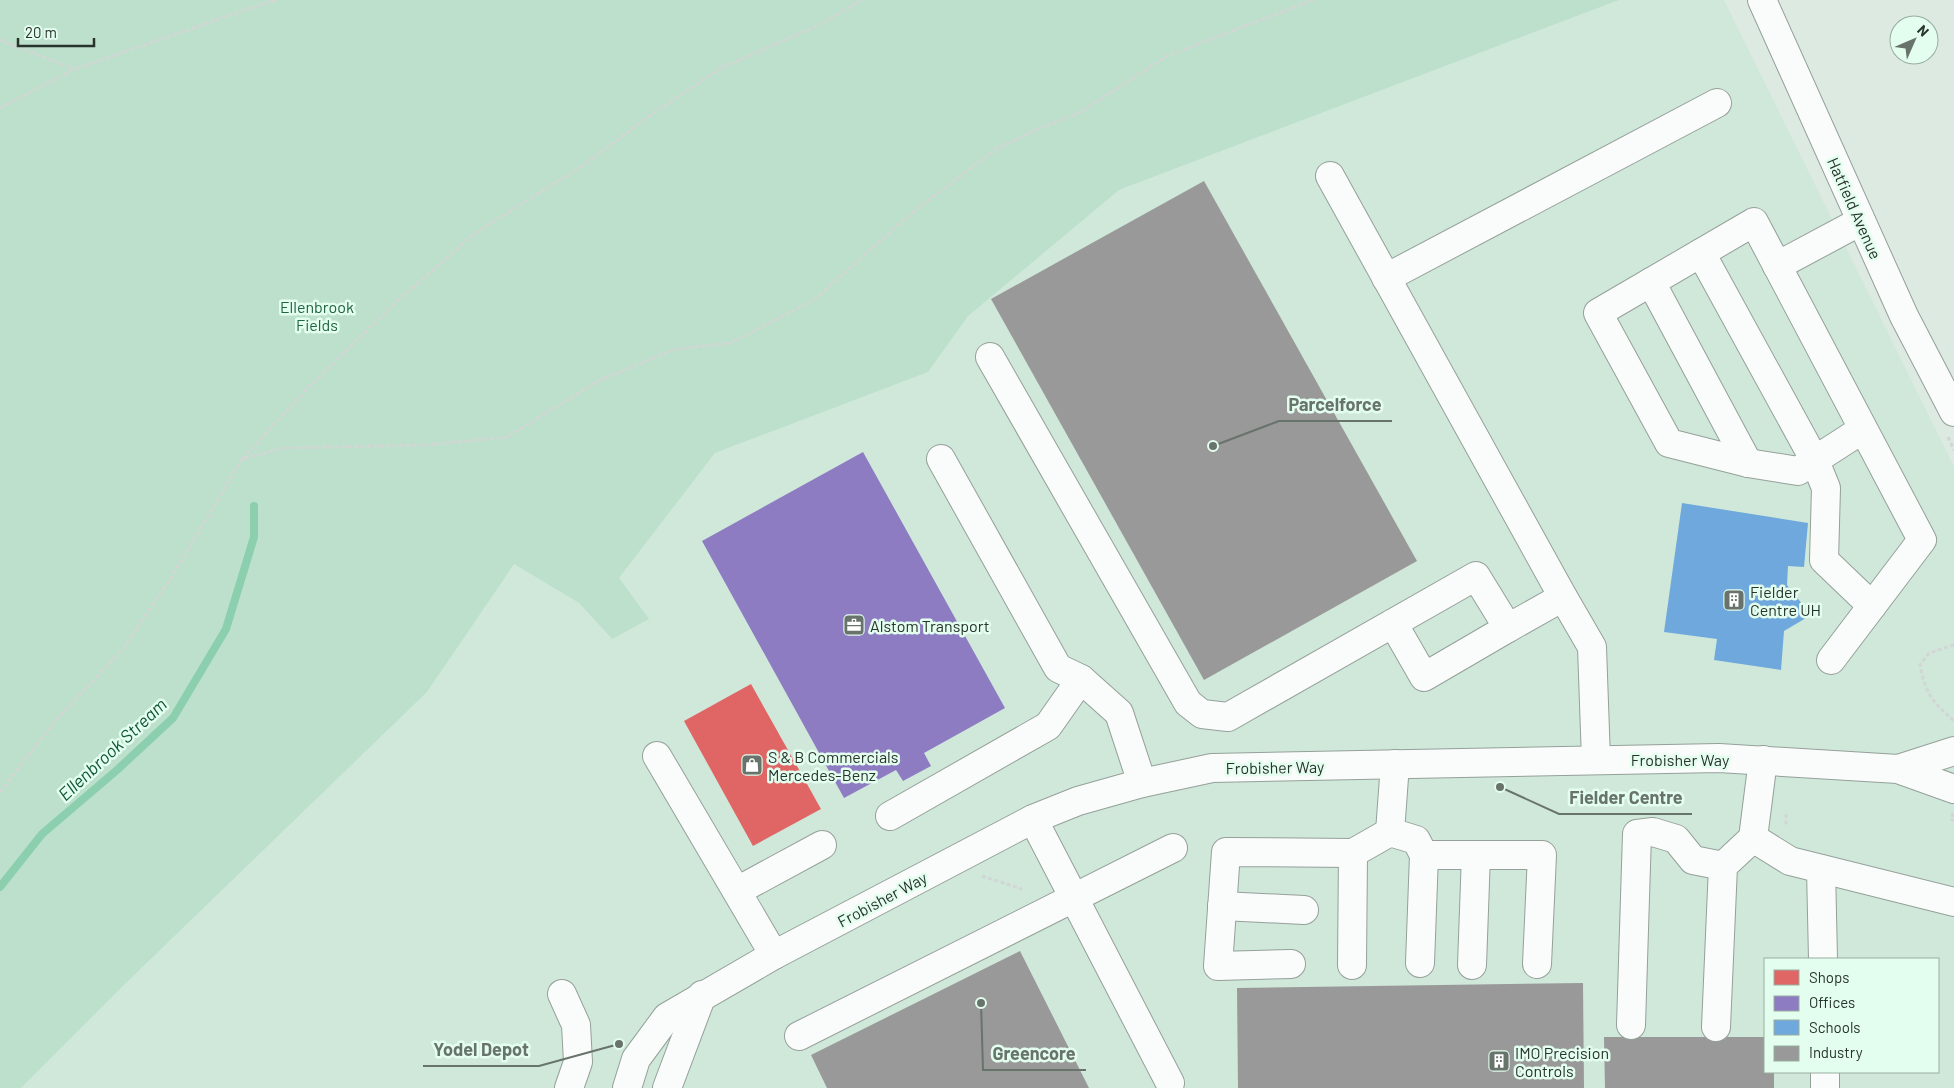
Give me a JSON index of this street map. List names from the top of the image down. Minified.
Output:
{"streets":{"street":["Hatfield Avenue","Frobisher Way"]},"water":["Ellenbrook Stream"],"parks":["Ellenbrook Fields"],"places":{"other":["Parcelforce","Fielder Centre","Greencore","Yodel Depot"],"building":["Fielder Centre UH","IMO Precision Controls"],"office":["Alstom Transport"],"shop":["S & B Commercials Mercedes-Benz"]},"legend":["Shops","Offices","Schools","Industry"],"scale_bar":"20 m","north":"top right"}
